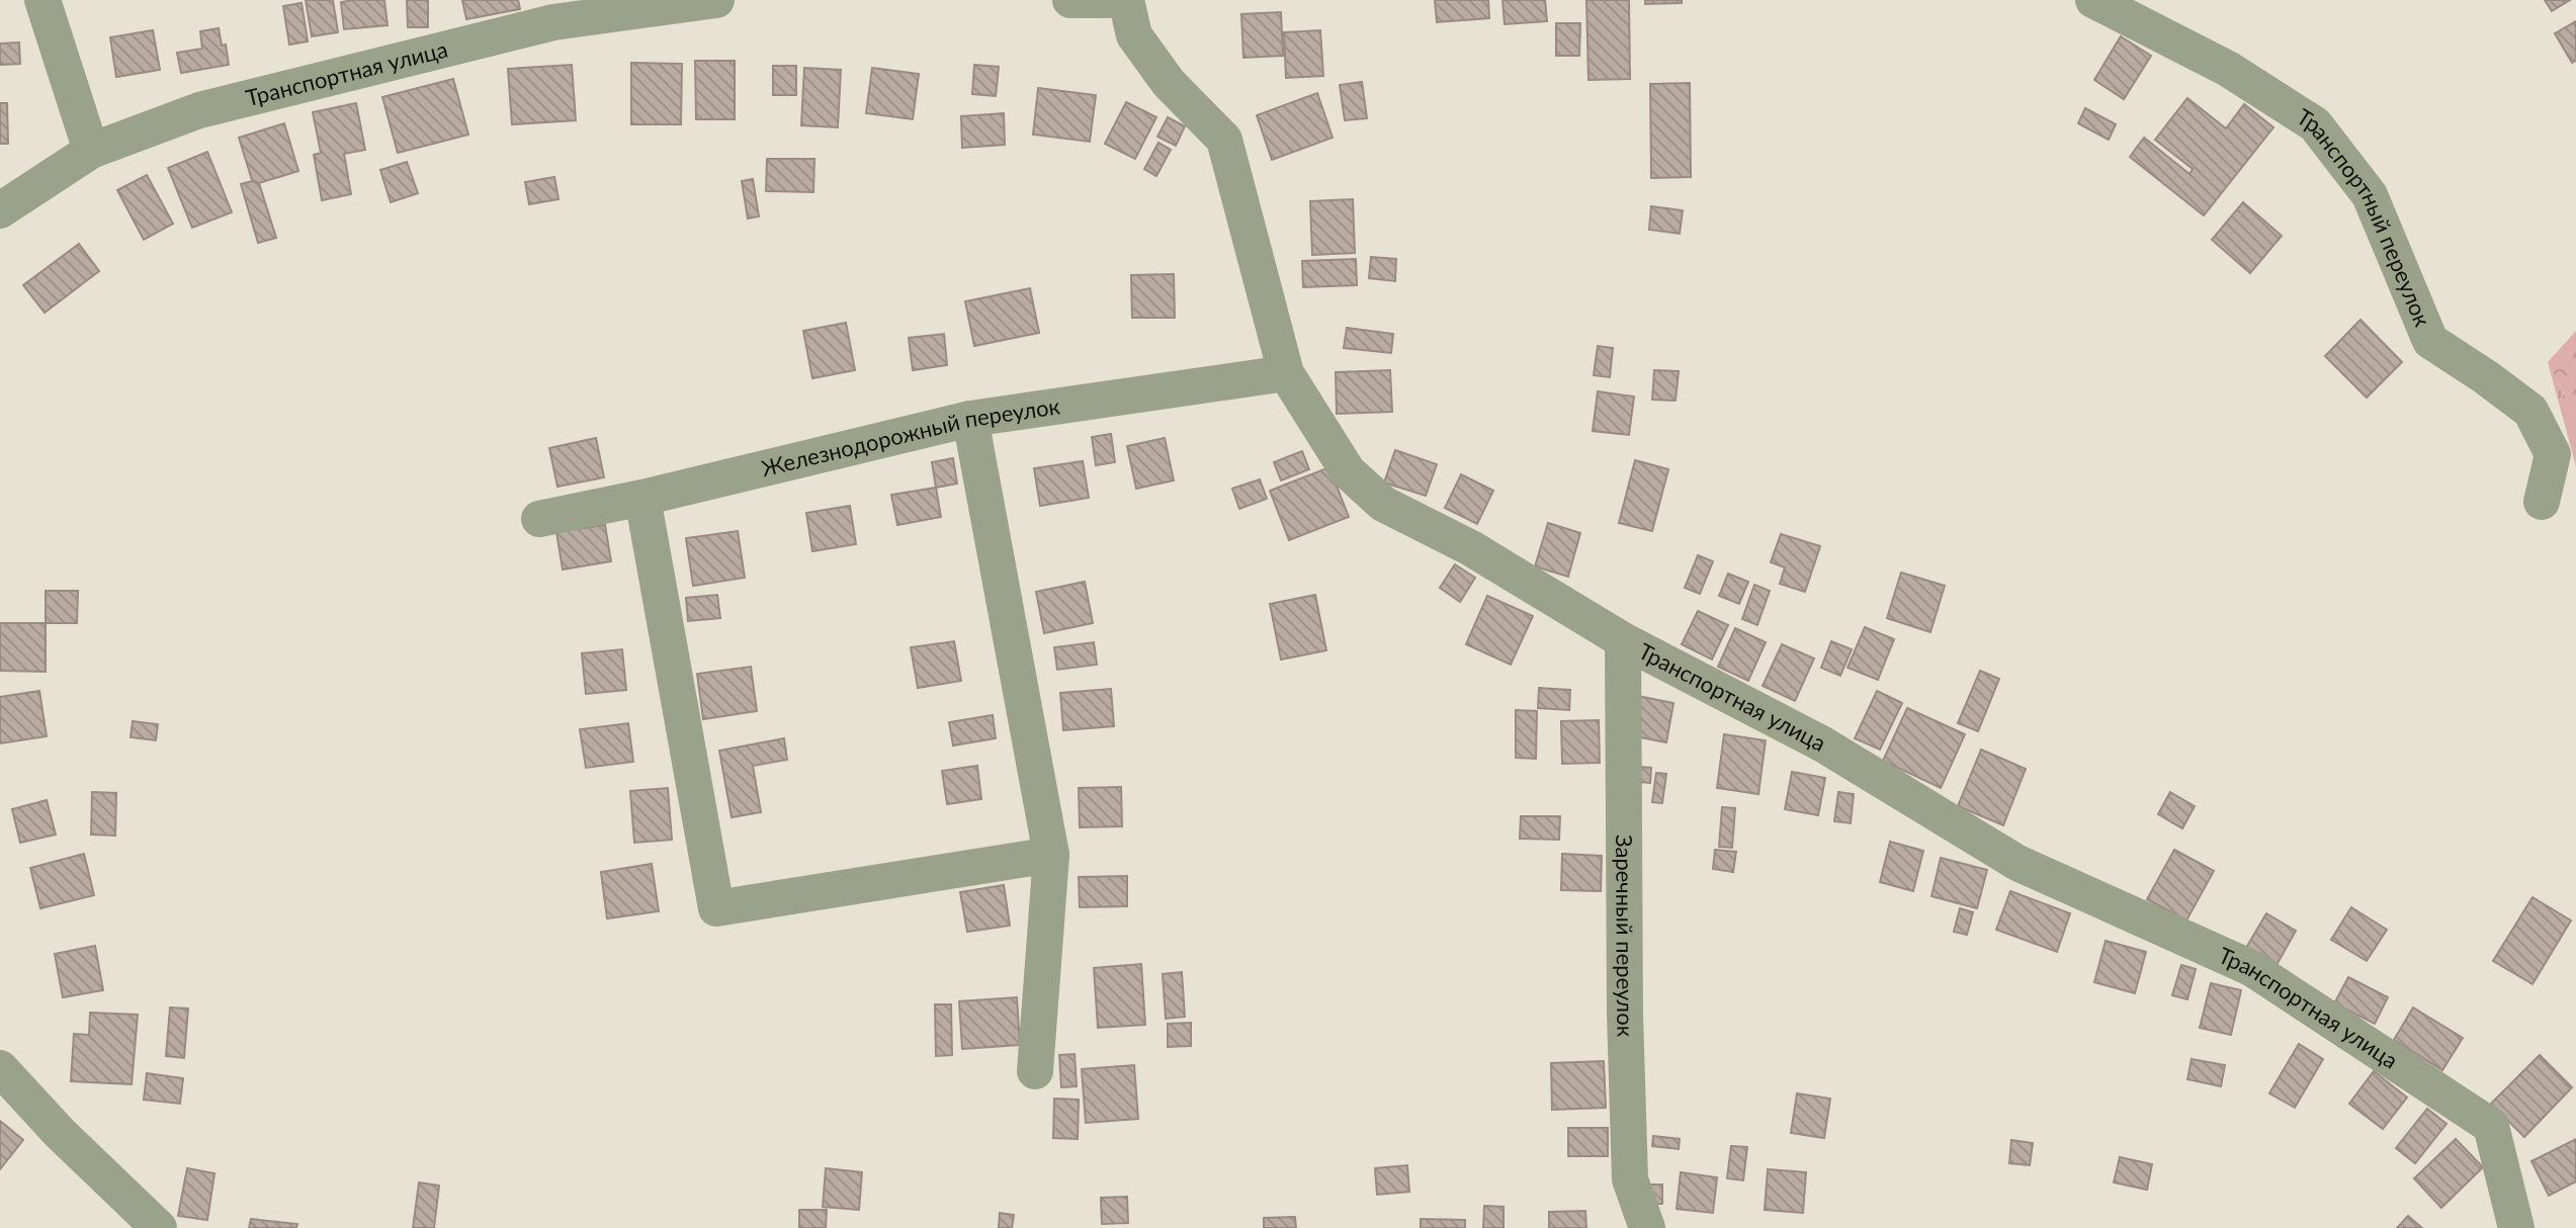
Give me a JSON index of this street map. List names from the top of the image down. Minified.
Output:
{"streets":{"street":["Транспортная улица","Транспортный переулок","Железнодорожный переулок","Заречный переулок"]},"crossings":[["Транспортная улица","Железнодорожный переулок"],["Транспортная улица","Заречный переулок"]]}
